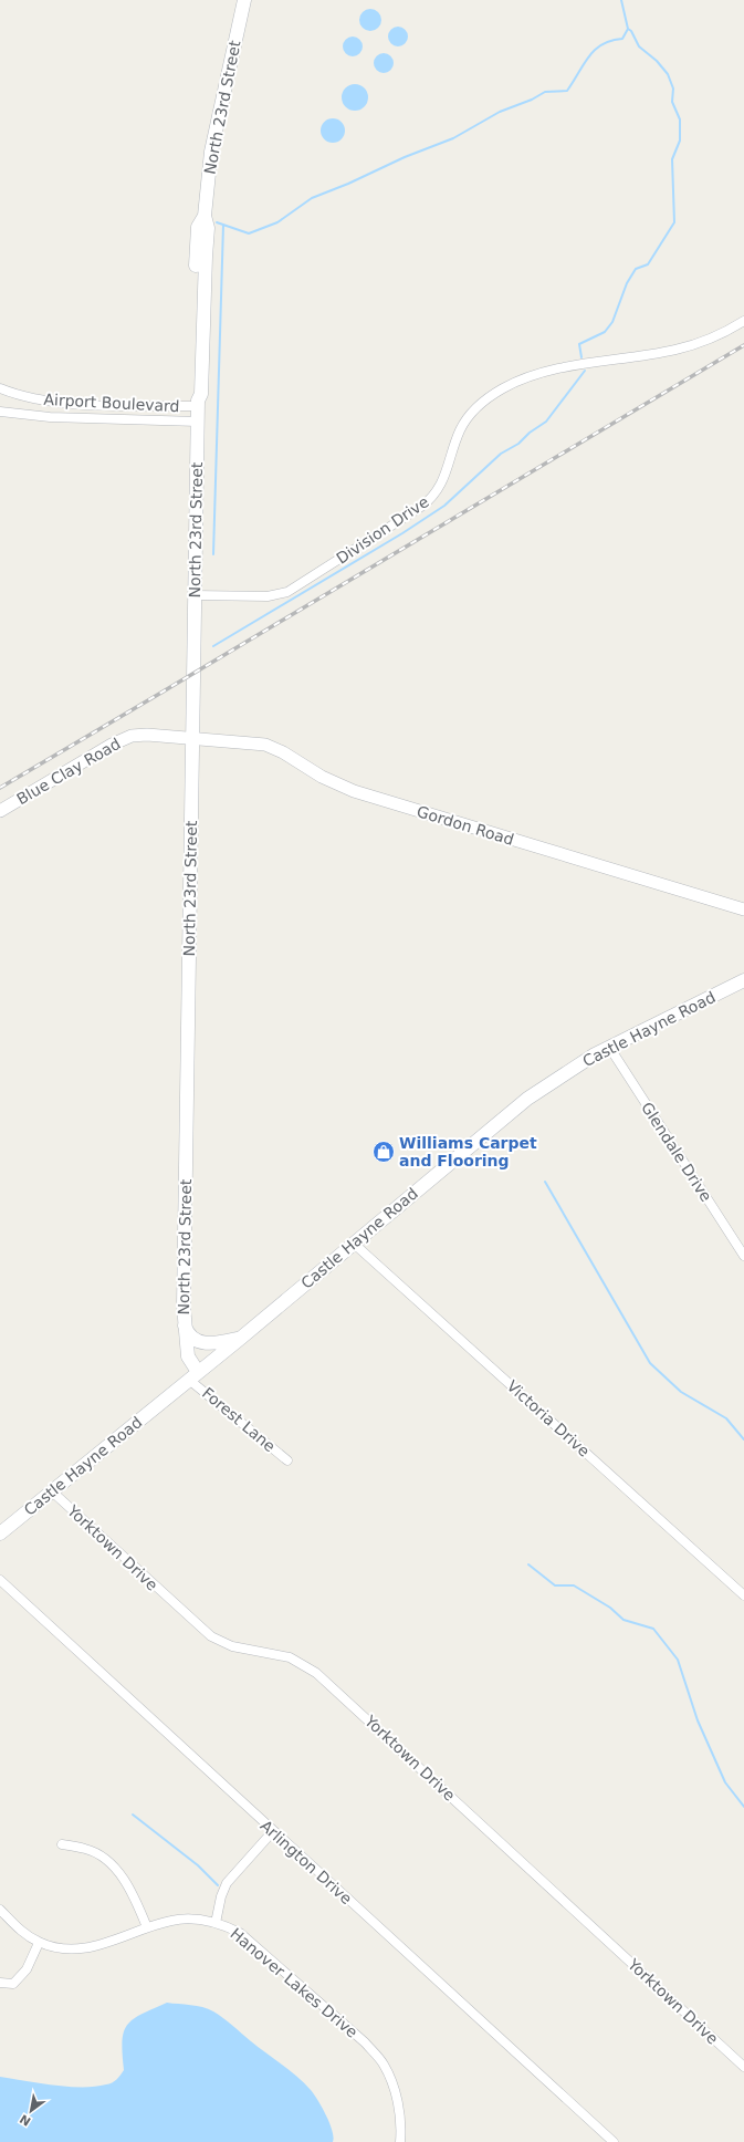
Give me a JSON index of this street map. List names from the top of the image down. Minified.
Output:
{"streets":{"main road":["North 23rd Street","Castle Hayne Road"],"street":["Airport Boulevard","Division Drive","Blue Clay Road","Gordon Road","Glendale Drive","Victoria Drive","Forest Lane","Yorktown Drive","Arlington Drive","Hanover Lakes Drive"]},"crossings":[["North 23rd Street","Airport Boulevard"],["North 23rd Street","Division Drive"],["North 23rd Street","Blue Clay Road"],["North 23rd Street","Gordon Road"],["North 23rd Street","Castle Hayne Road"],["North 23rd Street","Forest Lane"],["Blue Clay Road","Gordon Road"],["Castle Hayne Road","Glendale Drive"],["Castle Hayne Road","Victoria Drive"],["Castle Hayne Road","Forest Lane"],["Castle Hayne Road","Yorktown Drive"]],"places":{"shop":["Williams Carpet and Flooring"]},"north":"bottom left"}
